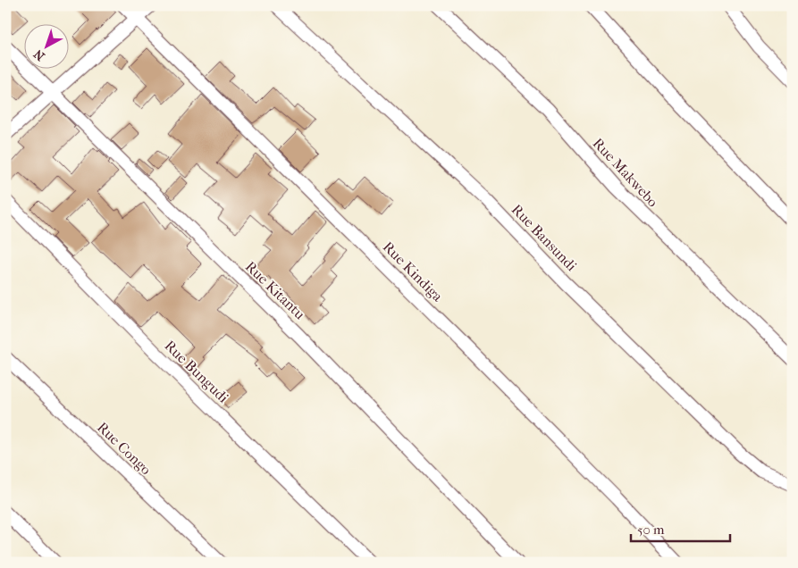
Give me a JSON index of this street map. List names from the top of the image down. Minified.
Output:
{"streets":{"street":["Rue Makwebo","Rue Bansundi","Rue Kindiga","Rue Kitantu","Rue Bungudi","Rue Congo"]},"scale_bar":"50 m","north":"bottom left"}
